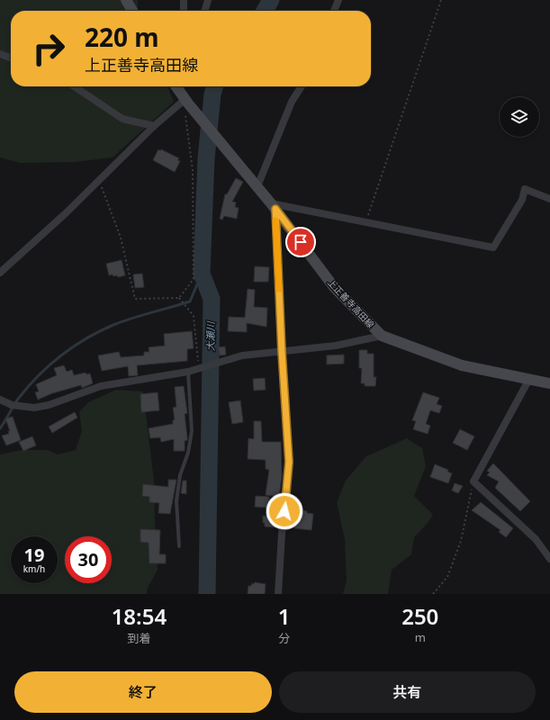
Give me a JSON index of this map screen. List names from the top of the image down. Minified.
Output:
{"streets":{"main road":["上正善寺高田線"]},"water":["大瀬川"],"page":{"turn":["220 m","上正善寺高田線"],"speed":"19 km/h","limit":"30","eta":["18:54","到着","1","分","250","m"],"buttons":["終了","共有"]}}
